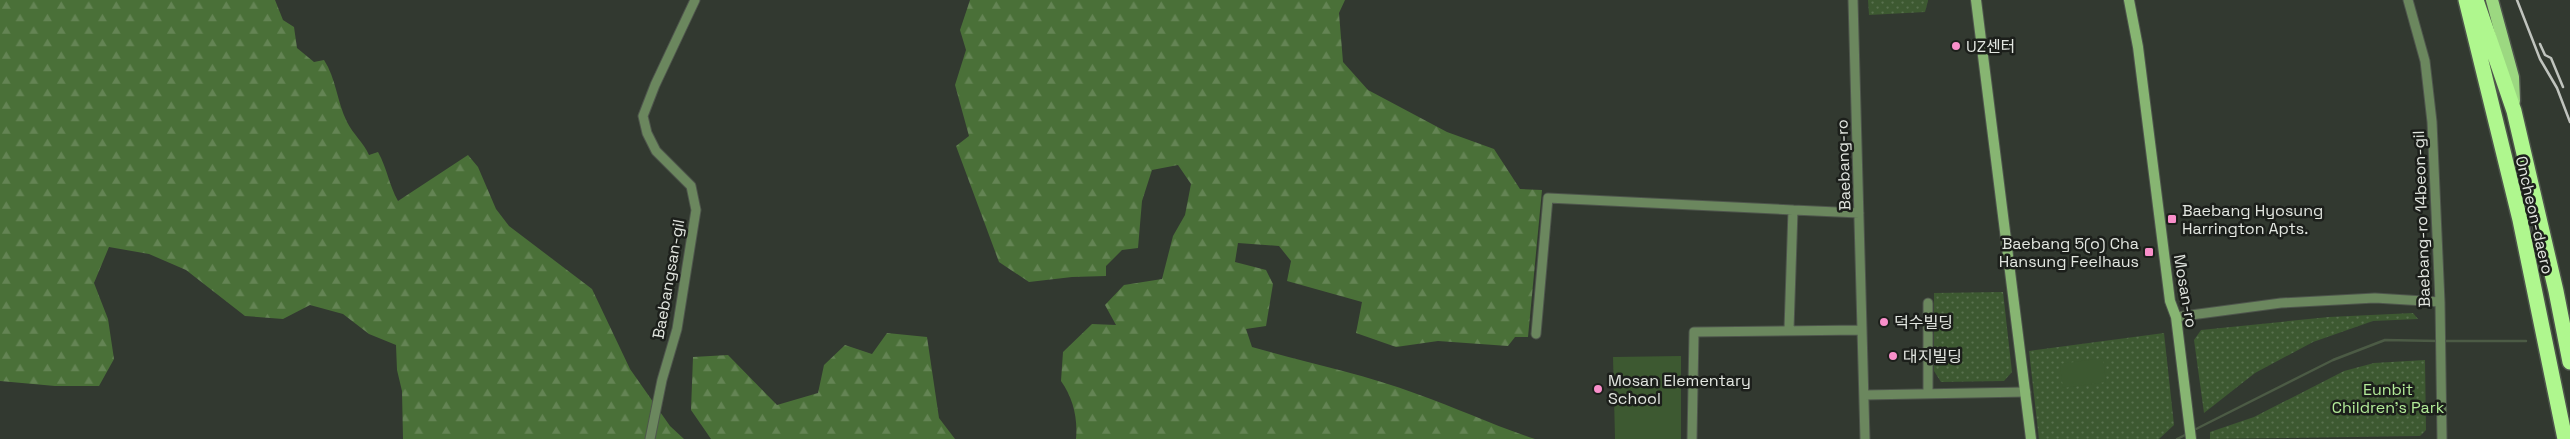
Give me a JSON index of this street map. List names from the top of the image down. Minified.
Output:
{"streets":{"highway":["Oncheon-daero"],"street":["Baebang-ro","Baebang-ro 14beon-gil","Baebangsan-gil","Mosan-ro"]},"parks":["Eunbit Children's Park"],"places":{"other":["UZ센터","덕수빌딩","대지빌딩","Mosan Elementary School"],"transit":["Baebang Hyosung Harrington Apts.","Baebang 5(o) Cha Hansung Feelhaus"]}}
